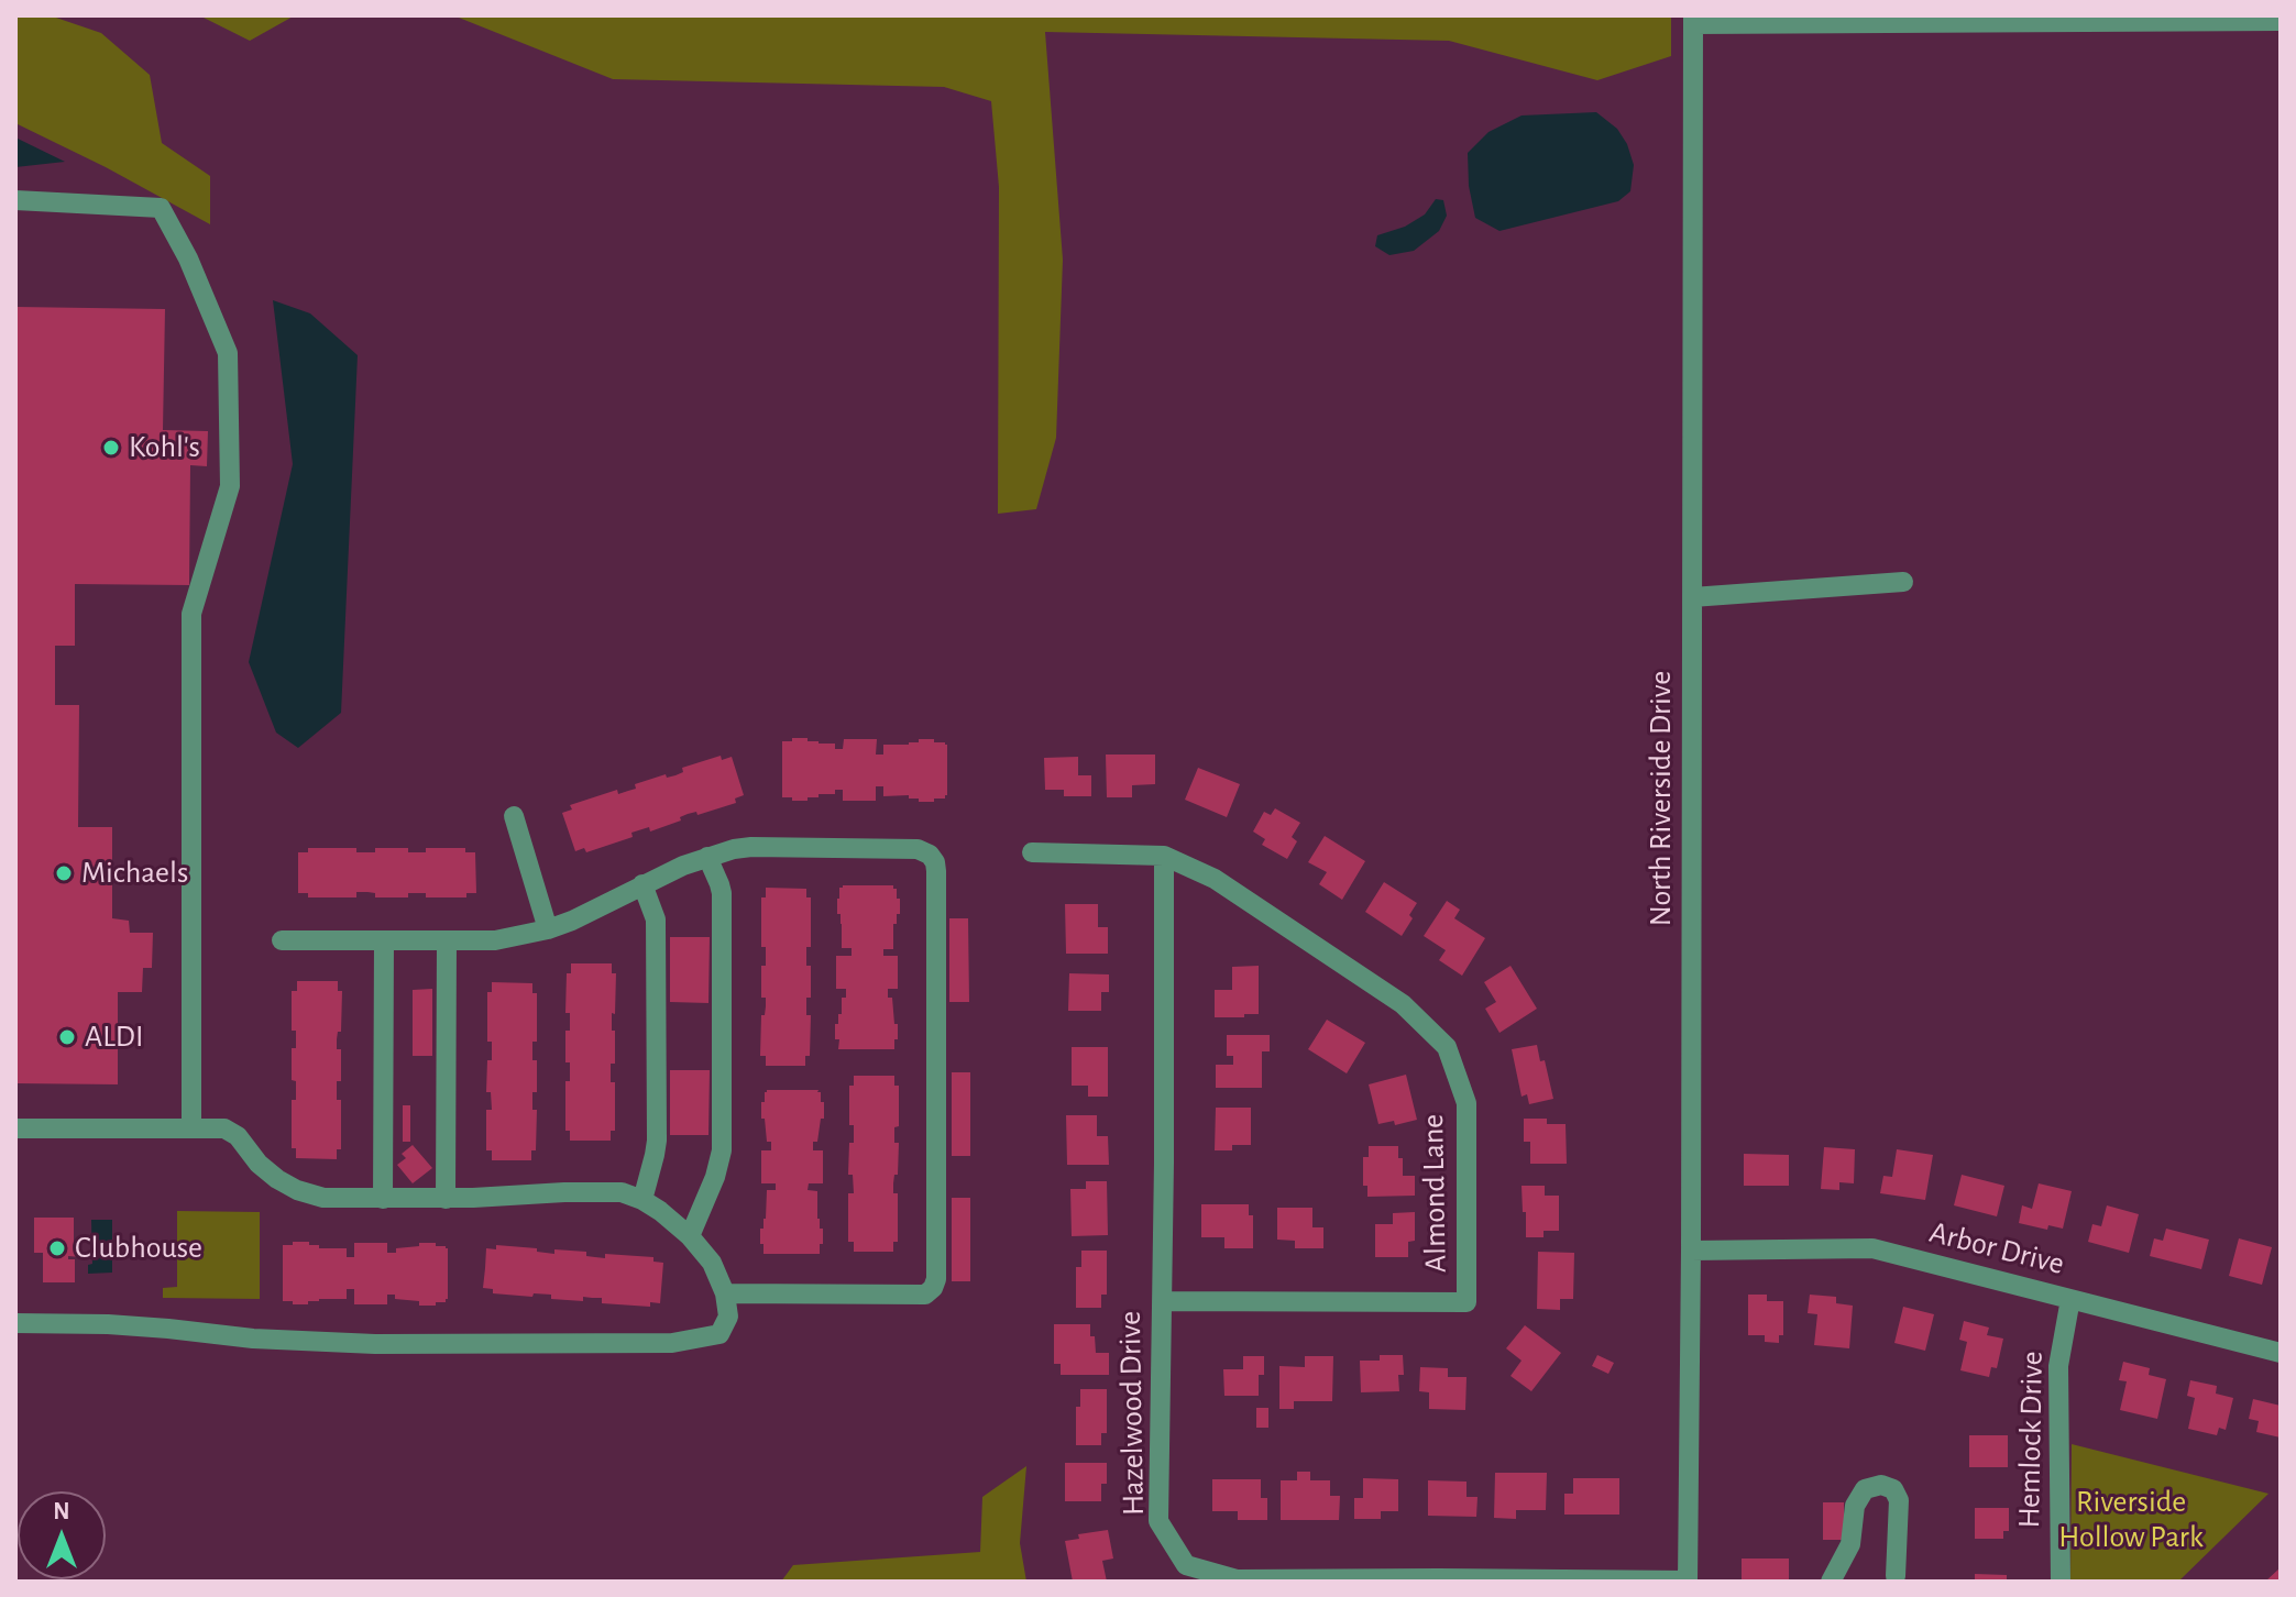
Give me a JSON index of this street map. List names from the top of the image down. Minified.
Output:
{"streets":{"street":["North Riverside Drive","Almond Lane","Arbor Drive","Hazelwood Drive","Hemlock Drive"]},"crossings":[["North Riverside Drive","Arbor Drive"],["North Riverside Drive","Hazelwood Drive"],["Almond Lane","Hazelwood Drive"],["Arbor Drive","Hemlock Drive"]],"parks":["Riverside Hollow Park"],"places":["Kohl's","Michaels","ALDI","Clubhouse"],"north":"top"}
